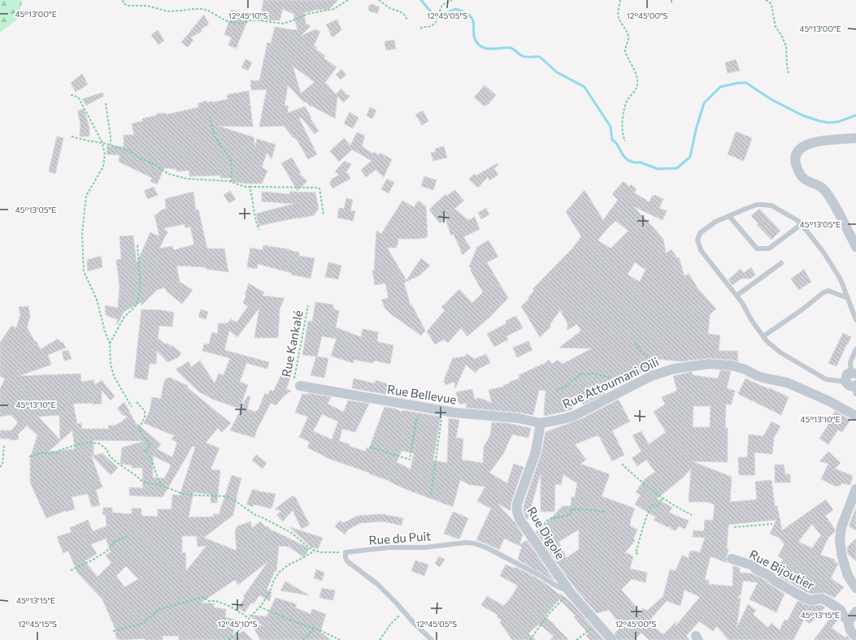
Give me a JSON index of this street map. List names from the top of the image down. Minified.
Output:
{"streets":{"street":["Rue Attoumani Oili","Rue Bellevue","Rue Digole","Rue Bijoutier"],"lane":["Rue du Puit"],"path":["Rue Kankalé"]},"crossings":[["Rue Kankalé","Rue Bellevue"],["Rue Attoumani Oili","Rue Bellevue"],["Rue Attoumani Oili","Rue Digole"],["Rue Bellevue","Rue Digole"],["Rue Digole","Rue du Puit"]],"coordinates":["45°13'00\"E","12°45'10\"S","12°45'05\"S","12°45'00\"S","45°13'05\"E","45°13'10\"E","45°13'15\"E","12°45'15\"S"]}
